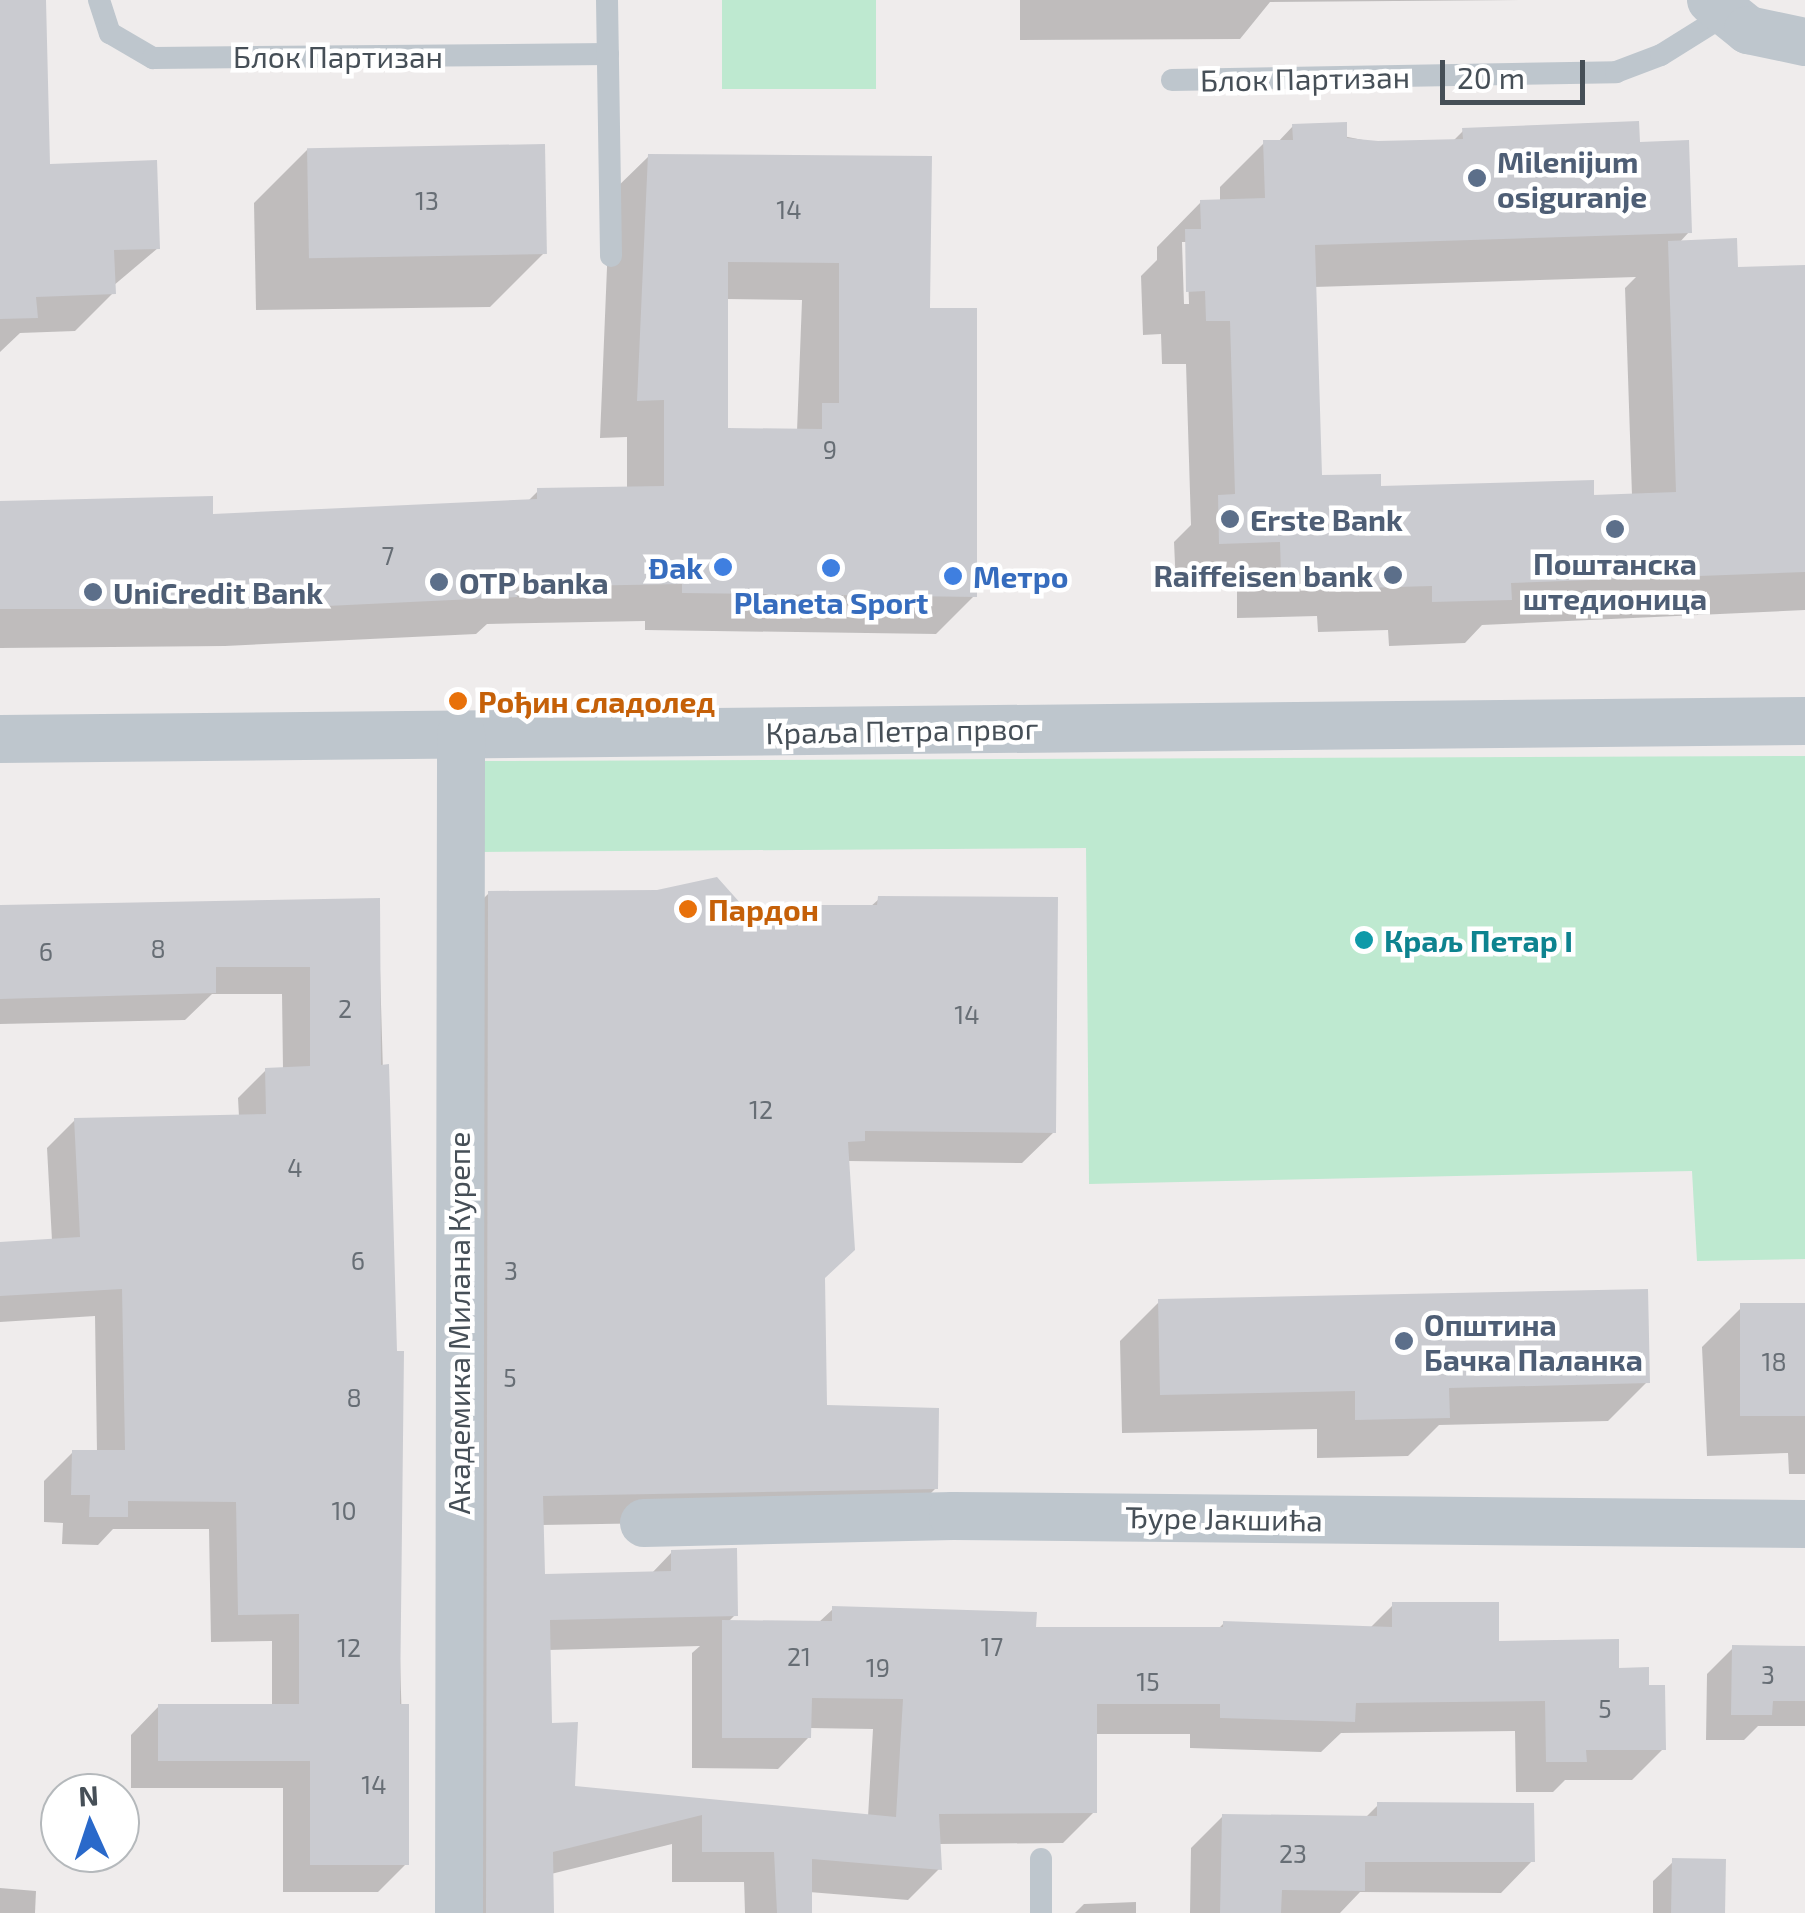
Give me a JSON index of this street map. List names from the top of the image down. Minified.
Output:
{"streets":{"street":["Блок Партизан","Краља Петра првог","Академика Милана Курепе","Ђуре Јакшића"]},"crossings":[["Краља Петра првог","Академика Милана Курепе"]],"places":["Milenijum osiguranje","Erste Bank","Поштанска штедионица","Đak","Planeta Sport","Raiffeisen bank","Метро","OTP banka","UniCredit Bank","Рођин сладолед","Пардон","Краљ Петар I","Општина Бачка Паланка"],"house_numbers":["13","14","9","7","8","6","2","14","12","4","6","3","18","5","8","10","17","12","21","19","3","15","5","14","23"],"scale_bar":"20 m","north":"top"}
